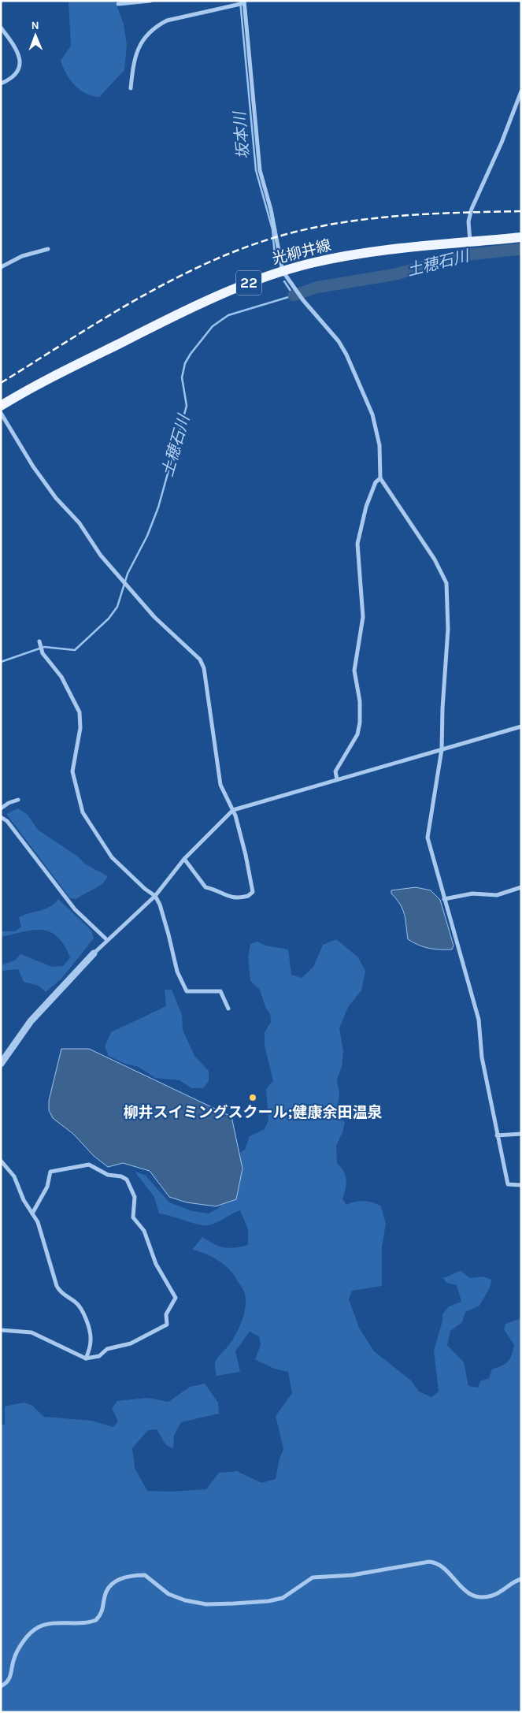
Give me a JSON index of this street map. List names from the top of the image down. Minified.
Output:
{"streets":{"main road":["光柳井線","22"]},"water":["坂本川","土穂石川"],"places":["柳井スイミングスクール;健康余田温泉"],"north":"top"}
